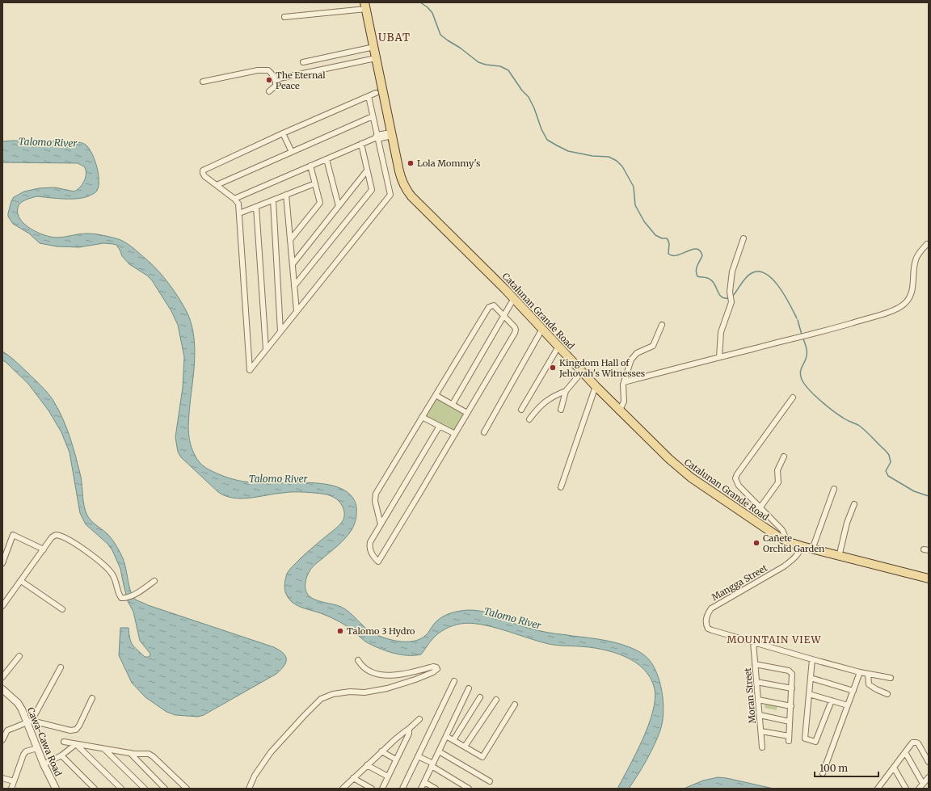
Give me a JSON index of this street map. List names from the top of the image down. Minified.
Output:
{"streets":{"main road":["Catalunan Grande Road"],"street":["Mangga Street","Moran Street","Cawa-Cawa Road"]},"crossings":[["Catalunan Grande Road","Mangga Street"],["Mangga Street","Moran Street"]],"districts":["UBAT","MOUNTAIN VIEW"],"water":["Talomo River"],"places":["The Eternal Peace","Lola Mommy's","Kingdom Hall of Jehovah's Witnesses","Cañete Orchid Garden","Talomo 3 Hydro"],"scale_bar":"100 m"}
